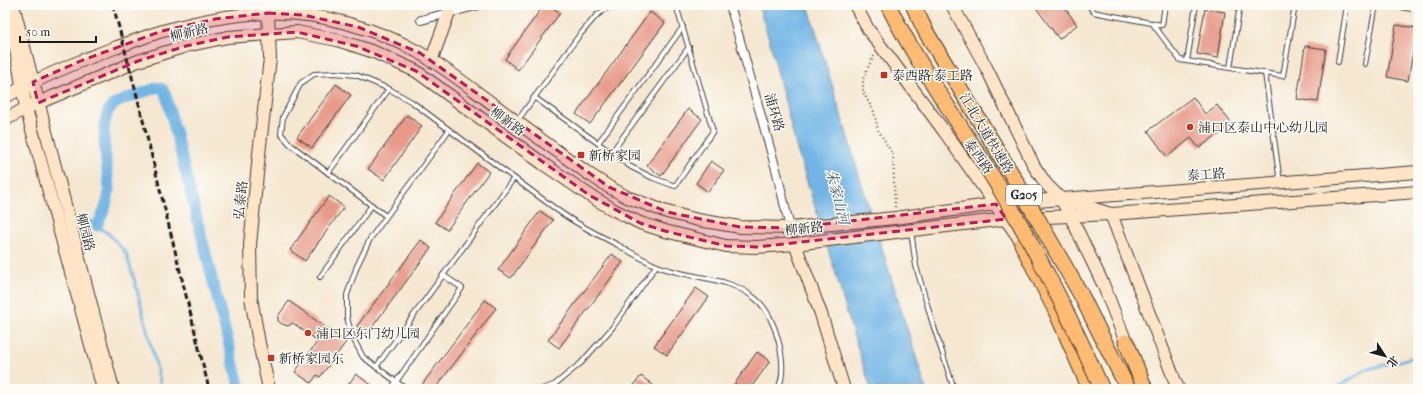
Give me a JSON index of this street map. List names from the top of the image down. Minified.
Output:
{"streets":{"highway":["江北大道快速路","G205"],"main road":["柳新路","泰西路","泰工路","弘泰路","柳园路"],"street":["浦环路"]},"crossings":[["柳新路","浦环路"],["柳新路","泰西路"],["柳新路","泰工路"],["柳新路","弘泰路"],["柳新路","柳园路"],["泰西路","泰工路"]],"water":["朱家山河"],"places":{"transit":["泰西路·泰工路","新桥家园","新桥家园东"],"other":["浦口区泰山中心幼儿园","浦口区东门幼儿园"]},"scale_bar":"50 m","north":"bottom right"}
